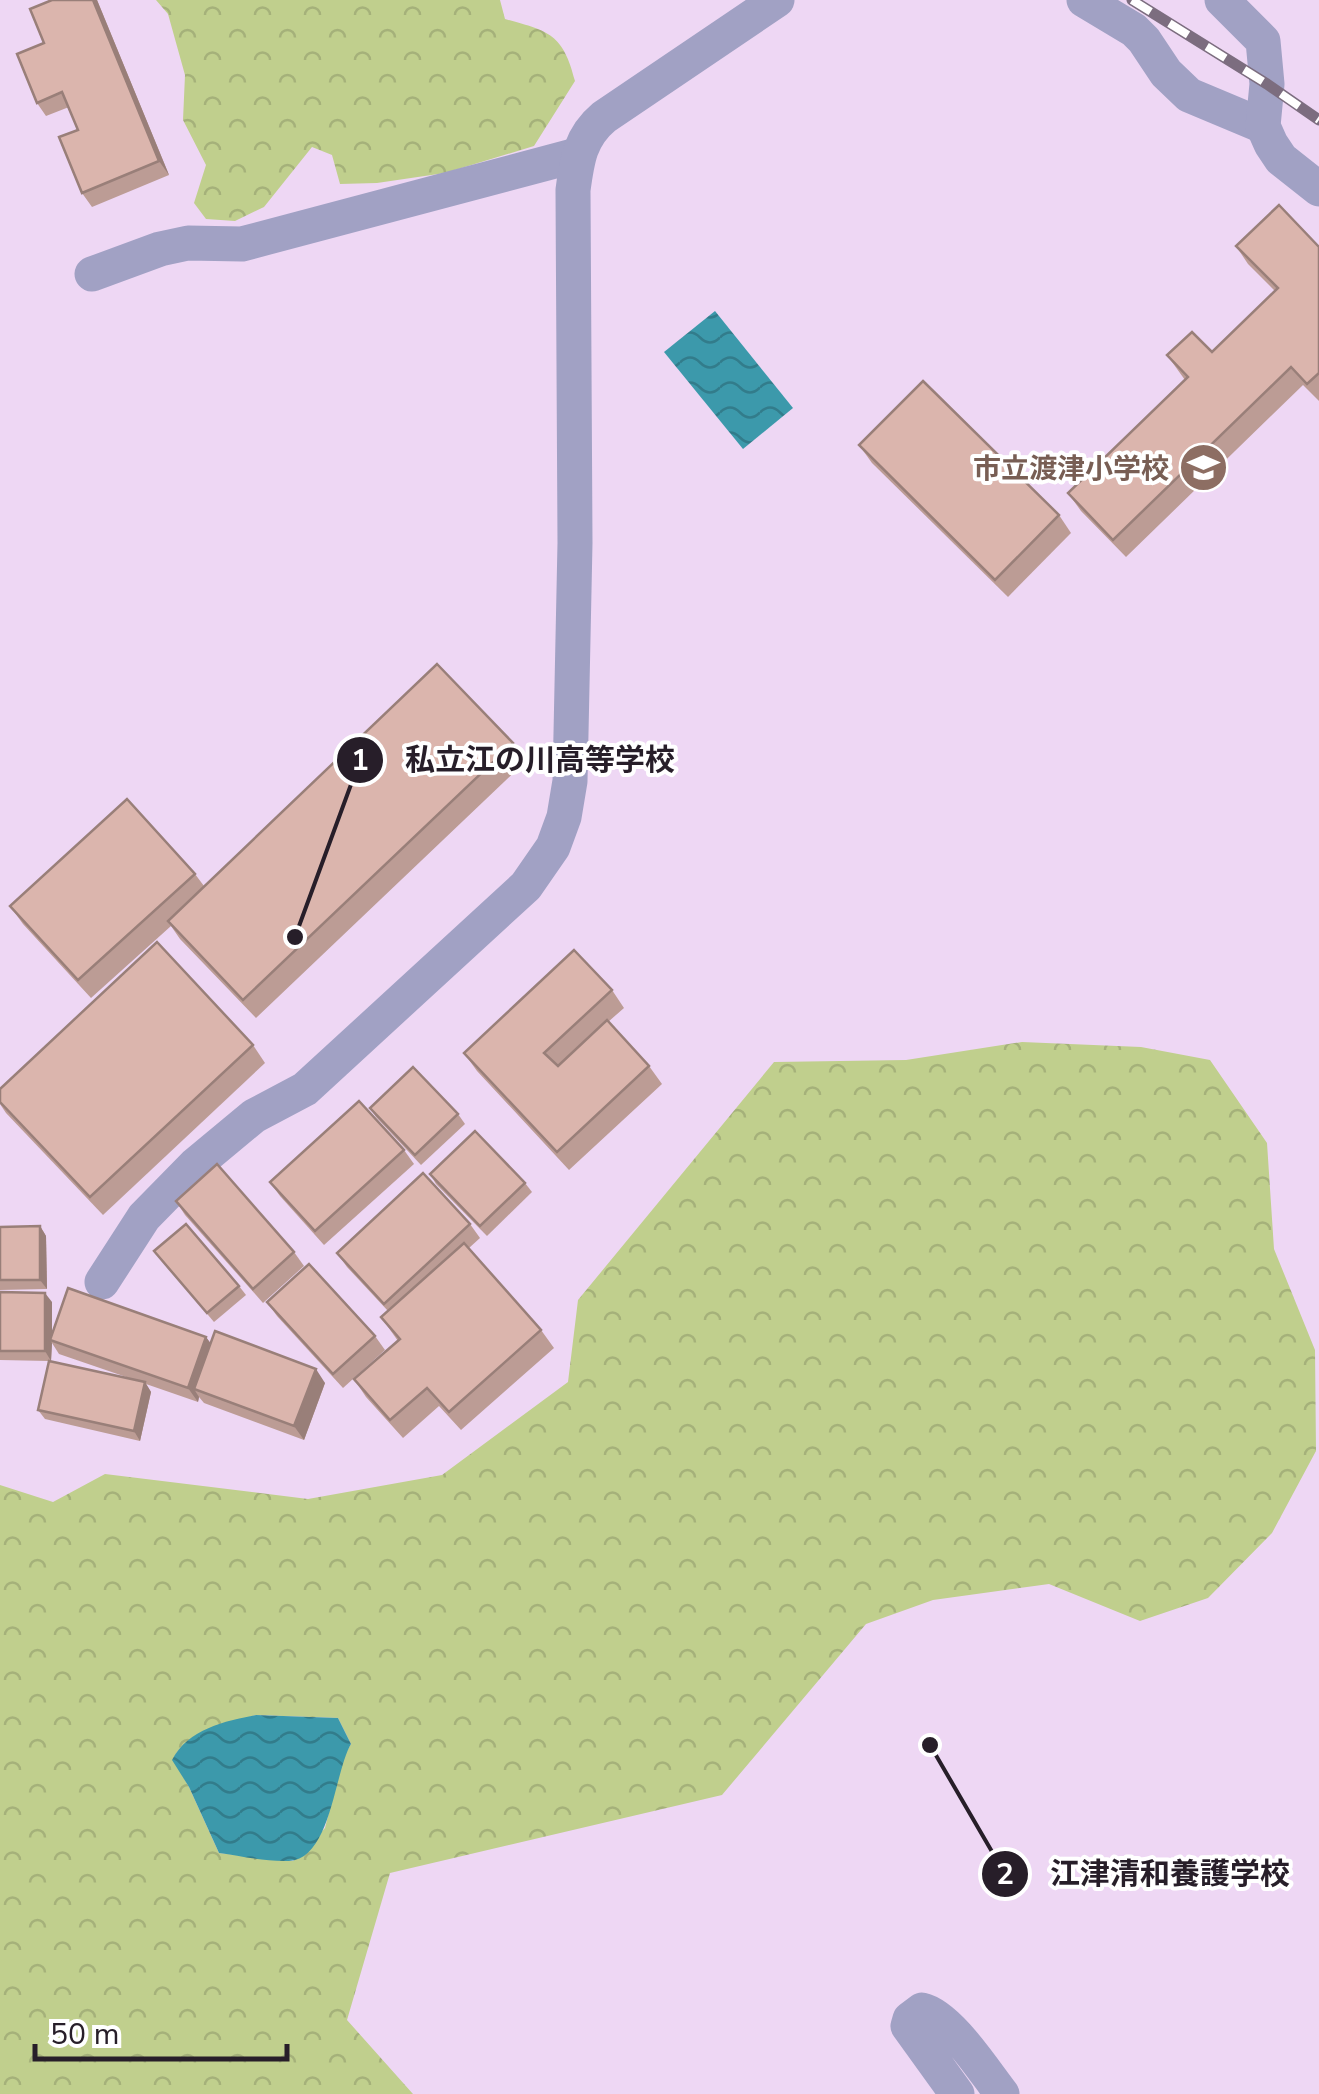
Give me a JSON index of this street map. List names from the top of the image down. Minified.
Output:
{"places":{"school or university":["市立渡津小学校"],"other":["私立江の川高等学校","江津清和養護学校"]},"scale_bar":"50 m"}
